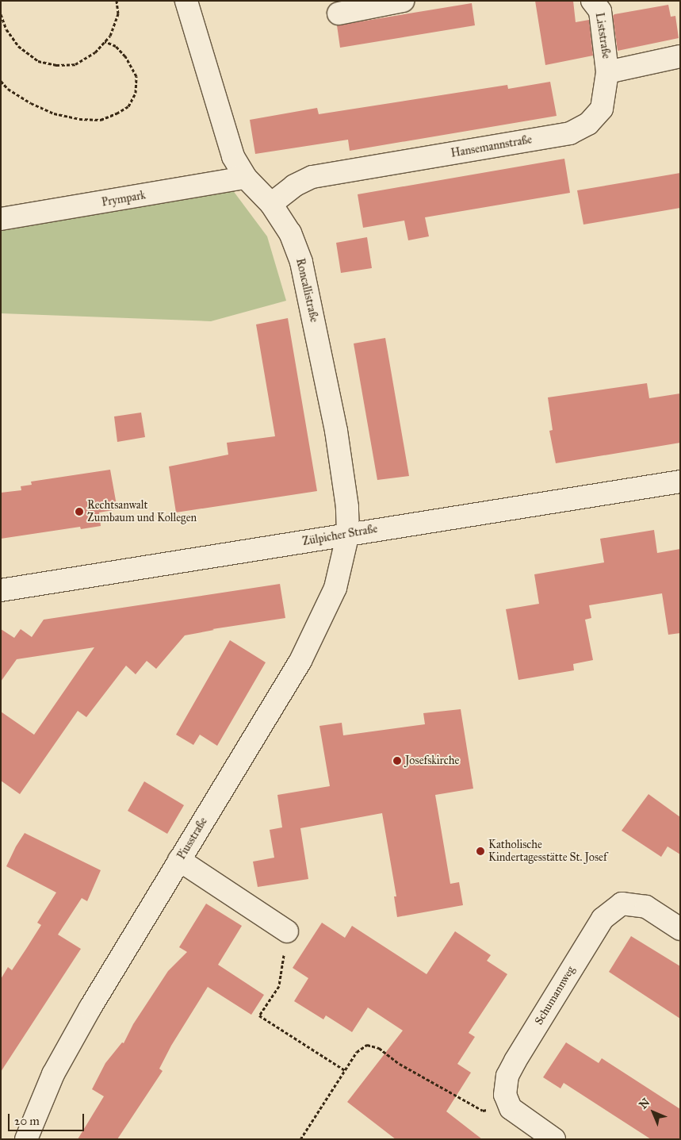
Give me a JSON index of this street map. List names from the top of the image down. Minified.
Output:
{"streets":{"street":["Liststraße","Hansemannstraße","Prympark","Roncallistraße","Zülpicher Straße","Piusstraße","Schumannweg"]},"crossings":[["Liststraße","Hansemannstraße"],["Hansemannstraße","Roncallistraße"],["Prympark","Roncallistraße"],["Roncallistraße","Zülpicher Straße"],["Roncallistraße","Piusstraße"],["Zülpicher Straße","Piusstraße"]],"places":["Rechtsanwalt Zumbaum und Kollegen","Josefskirche","Katholische Kindertagesstätte St. Josef"],"scale_bar":"20 m","north":"top left"}
